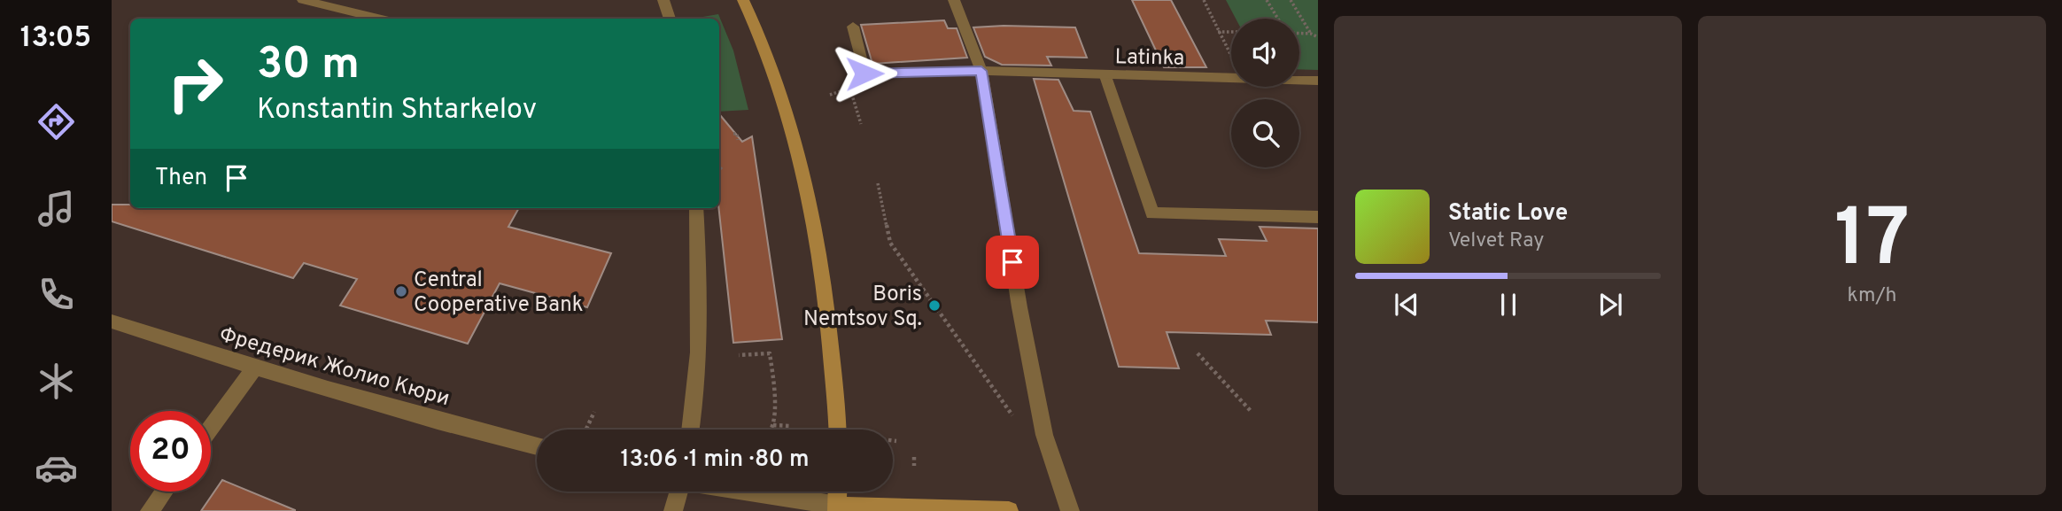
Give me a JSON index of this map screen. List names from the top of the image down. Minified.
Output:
{"streets":{"street":["Latinka","Фредерик Жолио Кюри"]},"places":["Central Cooperative Bank","Boris Nemtsov Sq."],"page":{"tabs":"13:05","tile":["17","km/h"],"turn":["30 m","Konstantin Shtarkelov"],"then":"Then","song":["Static Love","Velvet Ray"],"limit":"20","trip":"13:06 · 1 min · 80 m"}}
